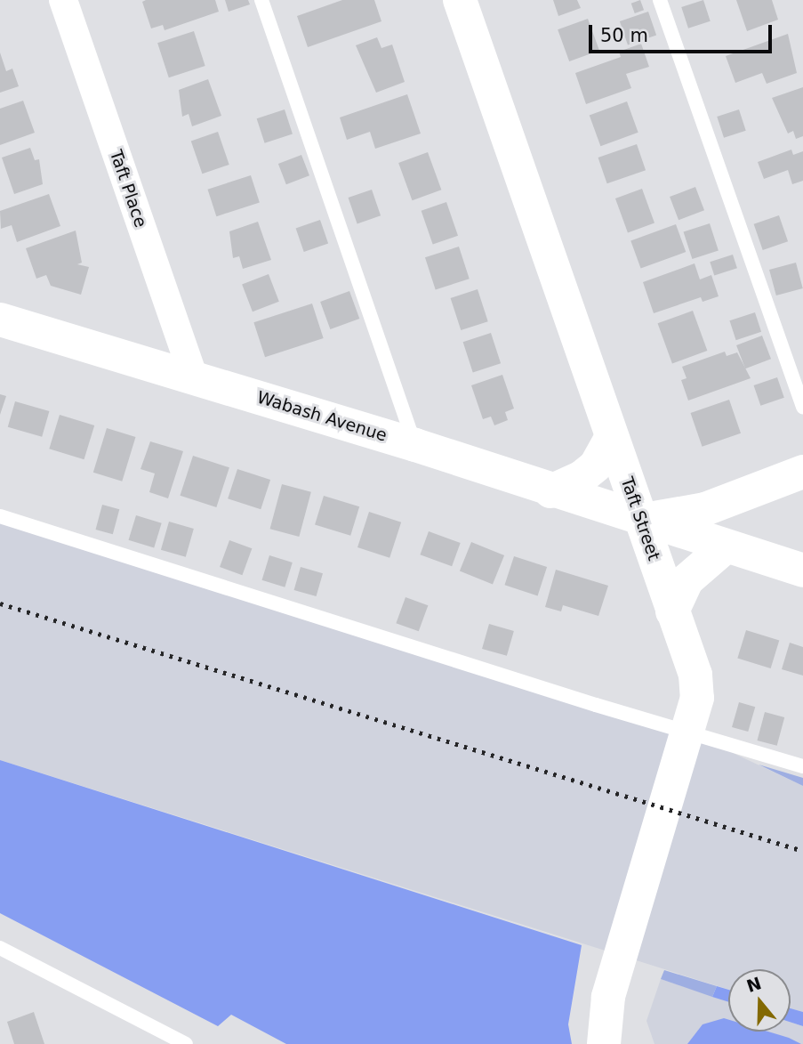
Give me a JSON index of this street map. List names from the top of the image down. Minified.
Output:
{"streets":{"street":["Taft Place","Wabash Avenue","Taft Street"]},"crossings":[["Taft Place","Wabash Avenue"],["Wabash Avenue","Taft Street"]],"scale_bar":"50 m","north":"top"}
